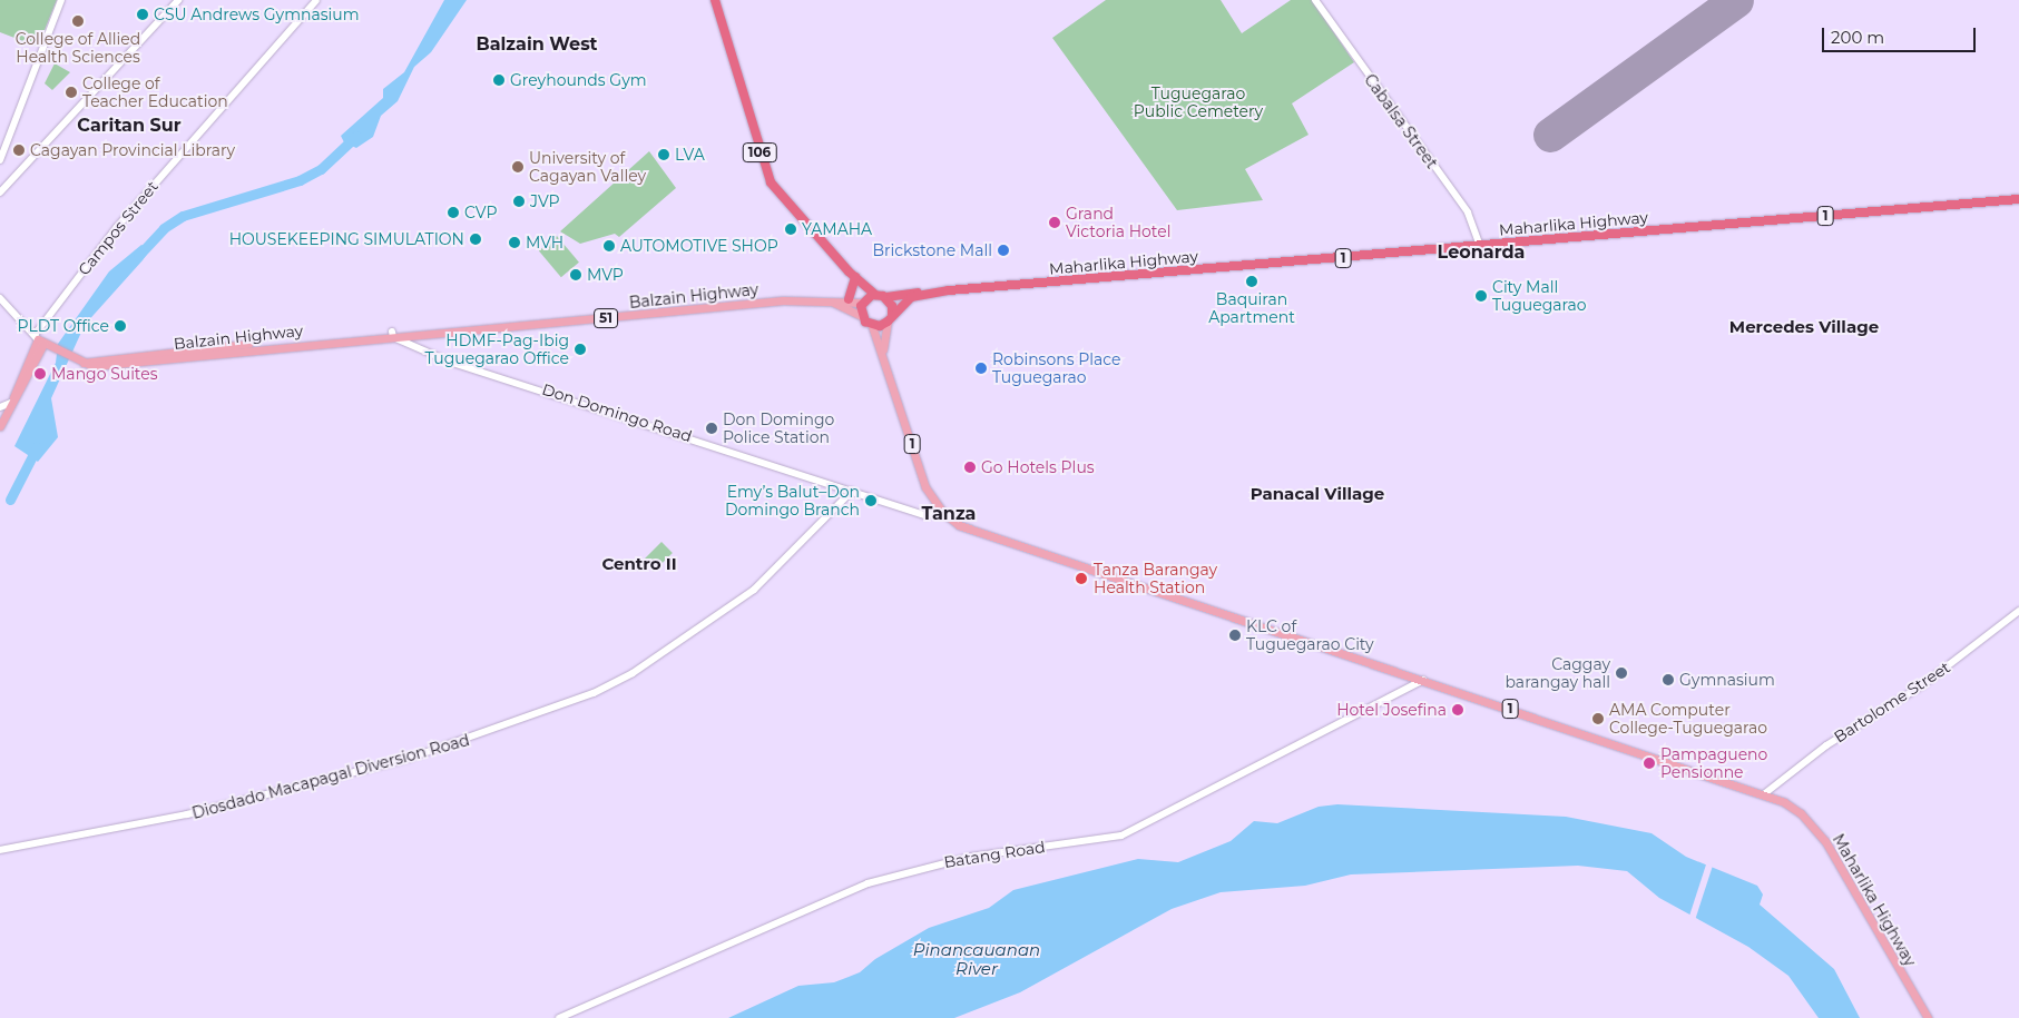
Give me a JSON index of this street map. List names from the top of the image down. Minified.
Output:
{"streets":{"highway":["106","1","Maharlika Highway"],"main road":["Cabalsa Street","Campos Street","Balzain Highway","51","Don Domingo Road","Bartolome Street","Diosdado Macapagal Diversion Road","Batang Road"]},"crossings":[["Cabalsa Street","Maharlika Highway"],["106","1"],["106","Maharlika Highway"],["106","51"],["1","Maharlika Highway"],["1","51"],["Maharlika Highway","51"],["Maharlika Highway","Don Domingo Road"],["Maharlika Highway","Bartolome Street"],["Maharlika Highway","Batang Road"],["Campos Street","Balzain Highway"],["Balzain Highway","51"],["Balzain Highway","Don Domingo Road"],["Don Domingo Road","Diosdado Macapagal Diversion Road"]],"districts":["Balzain West","Caritan Sur","Leonarda","Mercedes Village","Panacal Village","Tanza","Centro II"],"water":["Pinancauanan River"],"parks":["Tuguegarao Public Cemetery"],"places":["CSU Andrews Gymnasium","College of Allied Health Sciences","Greyhounds Gym","College of Teacher Education","Cagayan Provincial Library","LVA","University of Cagayan Valley","JVP","CVP","Grand Victoria Hotel","YAMAHA","HOUSEKEEPING SIMULATION","MVH","AUTOMOTIVE SHOP","Brickstone Mall","MVP","Baquiran Apartment","City Mall Tuguegarao","PLDT Office","HDMF-Pag-Ibig Tuguegarao Office","Robinsons Place Tuguegarao","Mango Suites","Don Domingo Police Station","Go Hotels Plus","Emy’s Balut–Don Domingo Branch","Tanza Barangay Health Station","KLC of Tuguegarao City","Caggay barangay hall","Gymnasium","Hotel Josefina","AMA Computer College-Tuguegarao","Pampagueno Pensionne"],"scale_bar":"200 m"}
